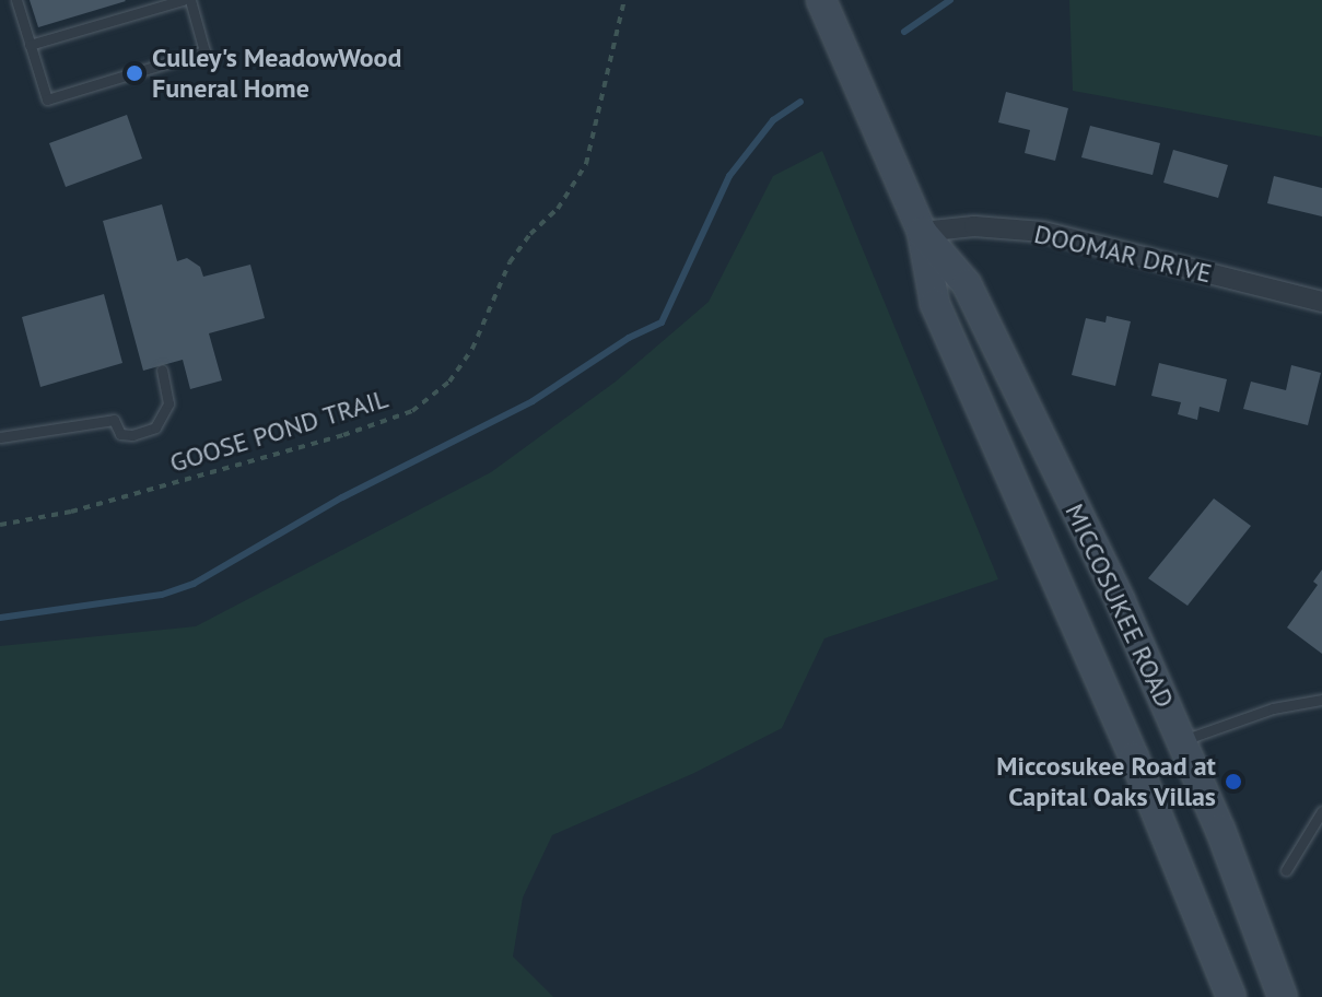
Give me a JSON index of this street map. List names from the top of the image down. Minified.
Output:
{"streets":{"street":["DOOMAR DRIVE","MICCOSUKEE ROAD"],"path":["GOOSE POND TRAIL"]},"crossings":[["DOOMAR DRIVE","MICCOSUKEE ROAD"]],"places":["Culley's MeadowWood Funeral Home","Miccosukee Road at Capital Oaks Villas"]}
